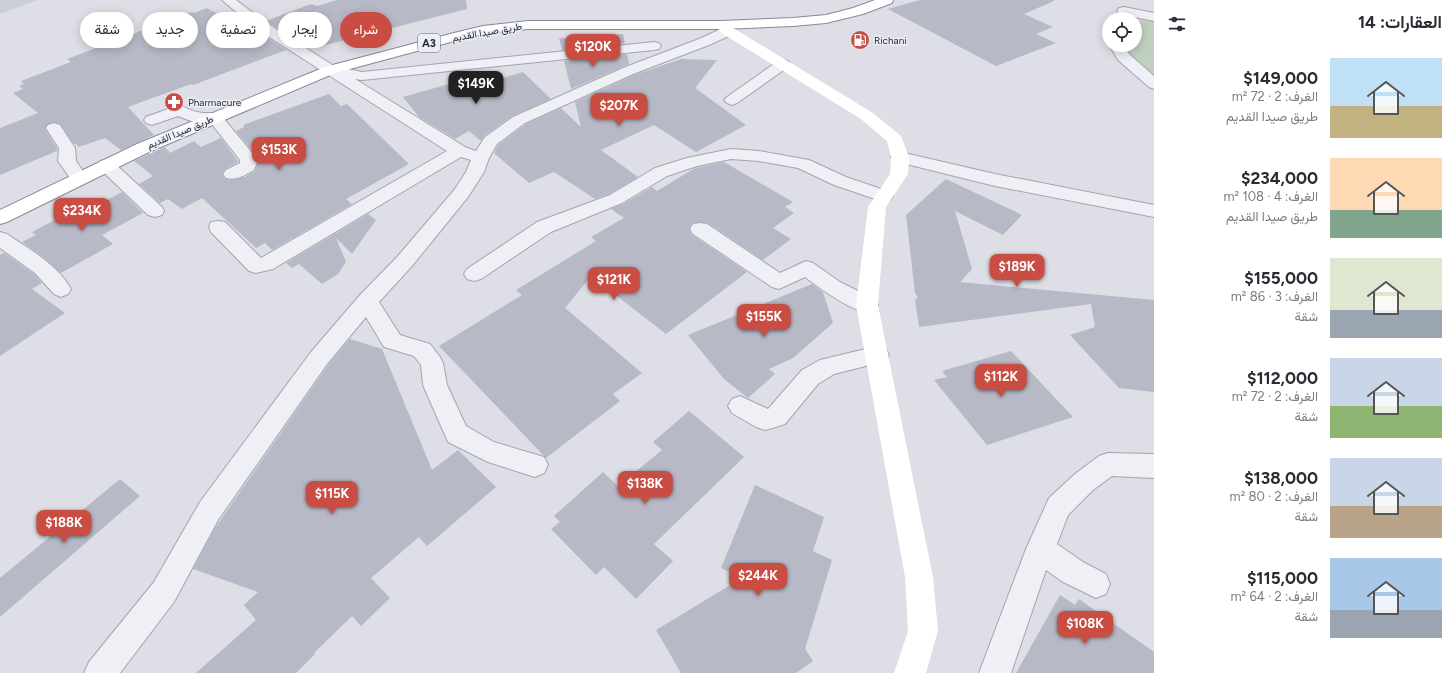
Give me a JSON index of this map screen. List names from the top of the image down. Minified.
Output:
{"streets":{"main road":["طريق صيدا القديم","A3"]},"places":{"fuel station":["Richani"],"pharmacy":["Pharmacure"]},"page":{"heading":"العقارات: 14","chip":["شراء","إيجار","تصفية","جديد","شقة"],"price":["$120K","$149K","$207K","$153K","$234K","$189K","$121K","$155K","$112K","$138K","$115K","$188K","$244K","$108K"],"list":[{"name":"$149,000","note":"الغرف: 2 · 72 m² · طريق صيدا القديم"},{"name":"$234,000","note":"الغرف: 4 · 108 m² · طريق صيدا القديم"},{"name":"$155,000","note":"الغرف: 3 · 86 m² · شقة"},{"name":"$112,000","note":"الغرف: 2 · 72 m² · شقة"},{"name":"$138,000","note":"الغرف: 2 · 80 m² · شقة"},{"name":"$115,000","note":"الغرف: 2 · 64 m² · شقة"}]}}
